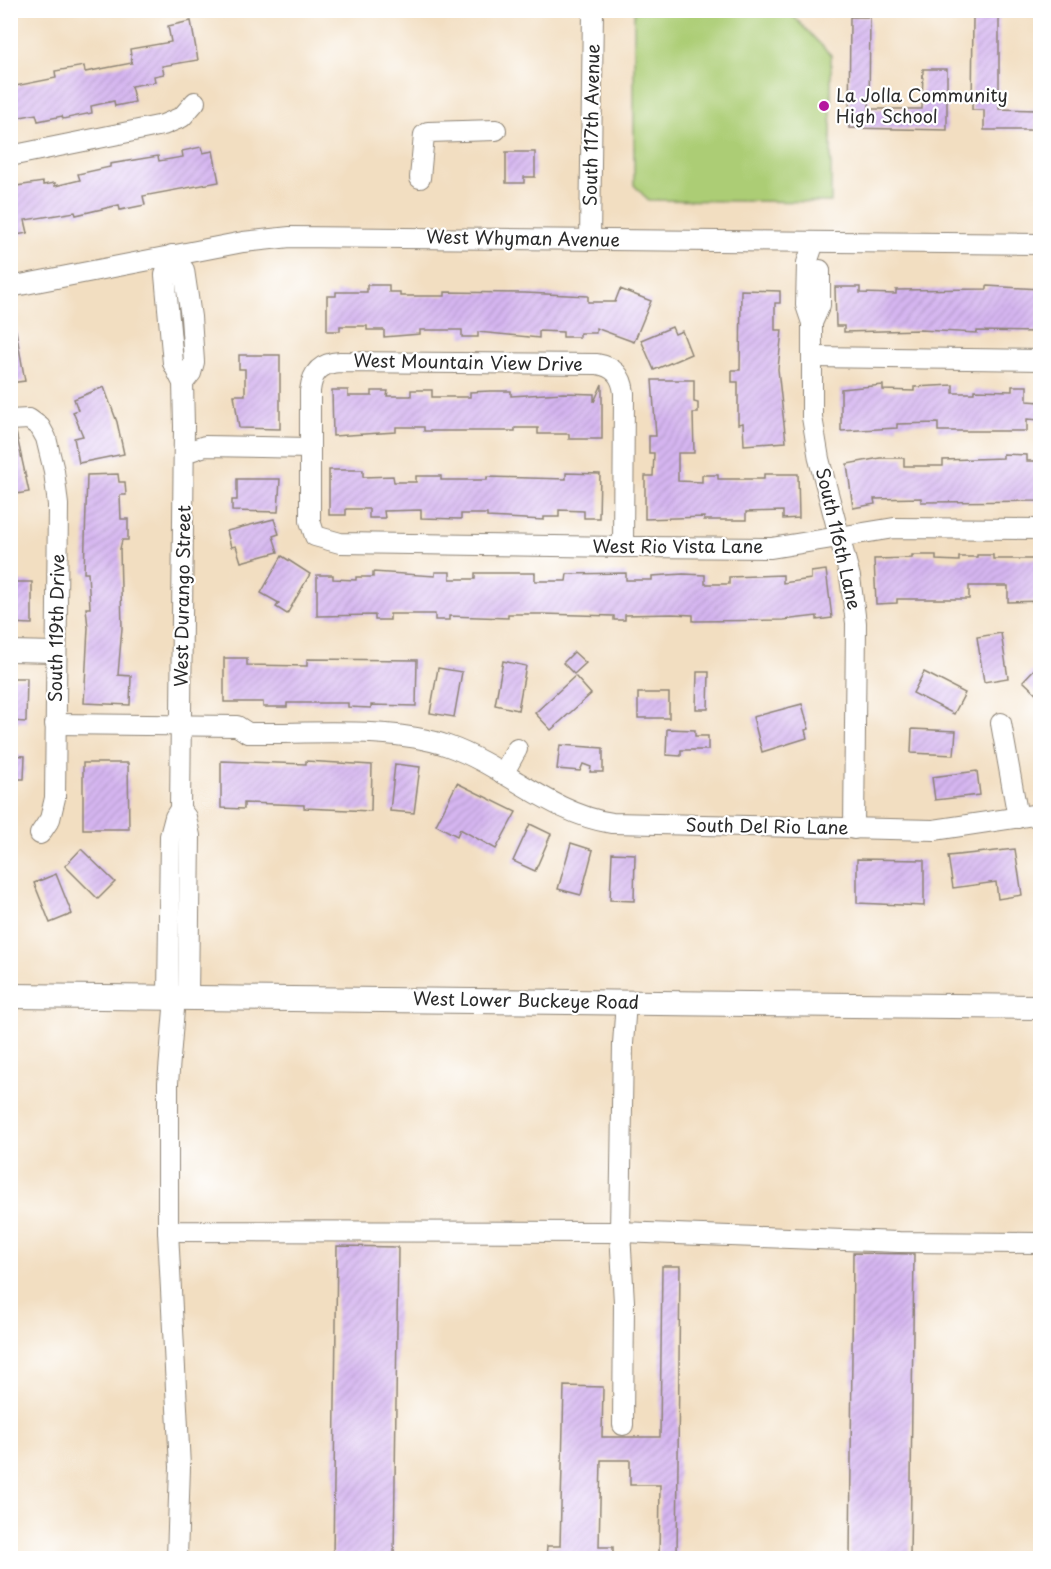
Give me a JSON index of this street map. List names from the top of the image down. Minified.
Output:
{"streets":{"main road":["West Lower Buckeye Road"],"street":["South 117th Avenue","West Whyman Avenue","West Mountain View Drive","South 116th Lane","West Rio Vista Lane","West Durango Street","South 119th Drive","South Del Rio Lane"]},"crossings":[["South 117th Avenue","West Whyman Avenue"],["West Whyman Avenue","South 116th Lane"],["West Whyman Avenue","West Durango Street"],["West Mountain View Drive","West Rio Vista Lane"],["South 116th Lane","West Rio Vista Lane"],["South 116th Lane","South Del Rio Lane"],["West Durango Street","South Del Rio Lane"],["West Durango Street","West Lower Buckeye Road"],["South 119th Drive","South Del Rio Lane"]],"places":["La Jolla Community High School"]}
